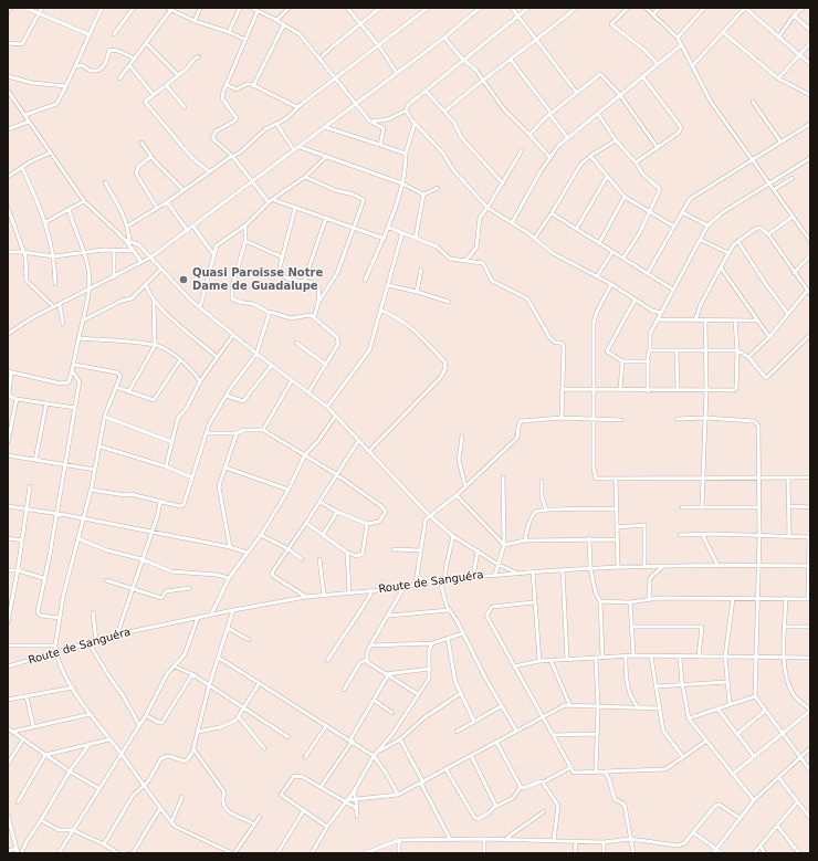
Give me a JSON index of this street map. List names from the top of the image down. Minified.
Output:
{"streets":{"street":["Route de Sanguéra"]},"places":["Quasi Paroisse Notre Dame de Guadalupe"]}
